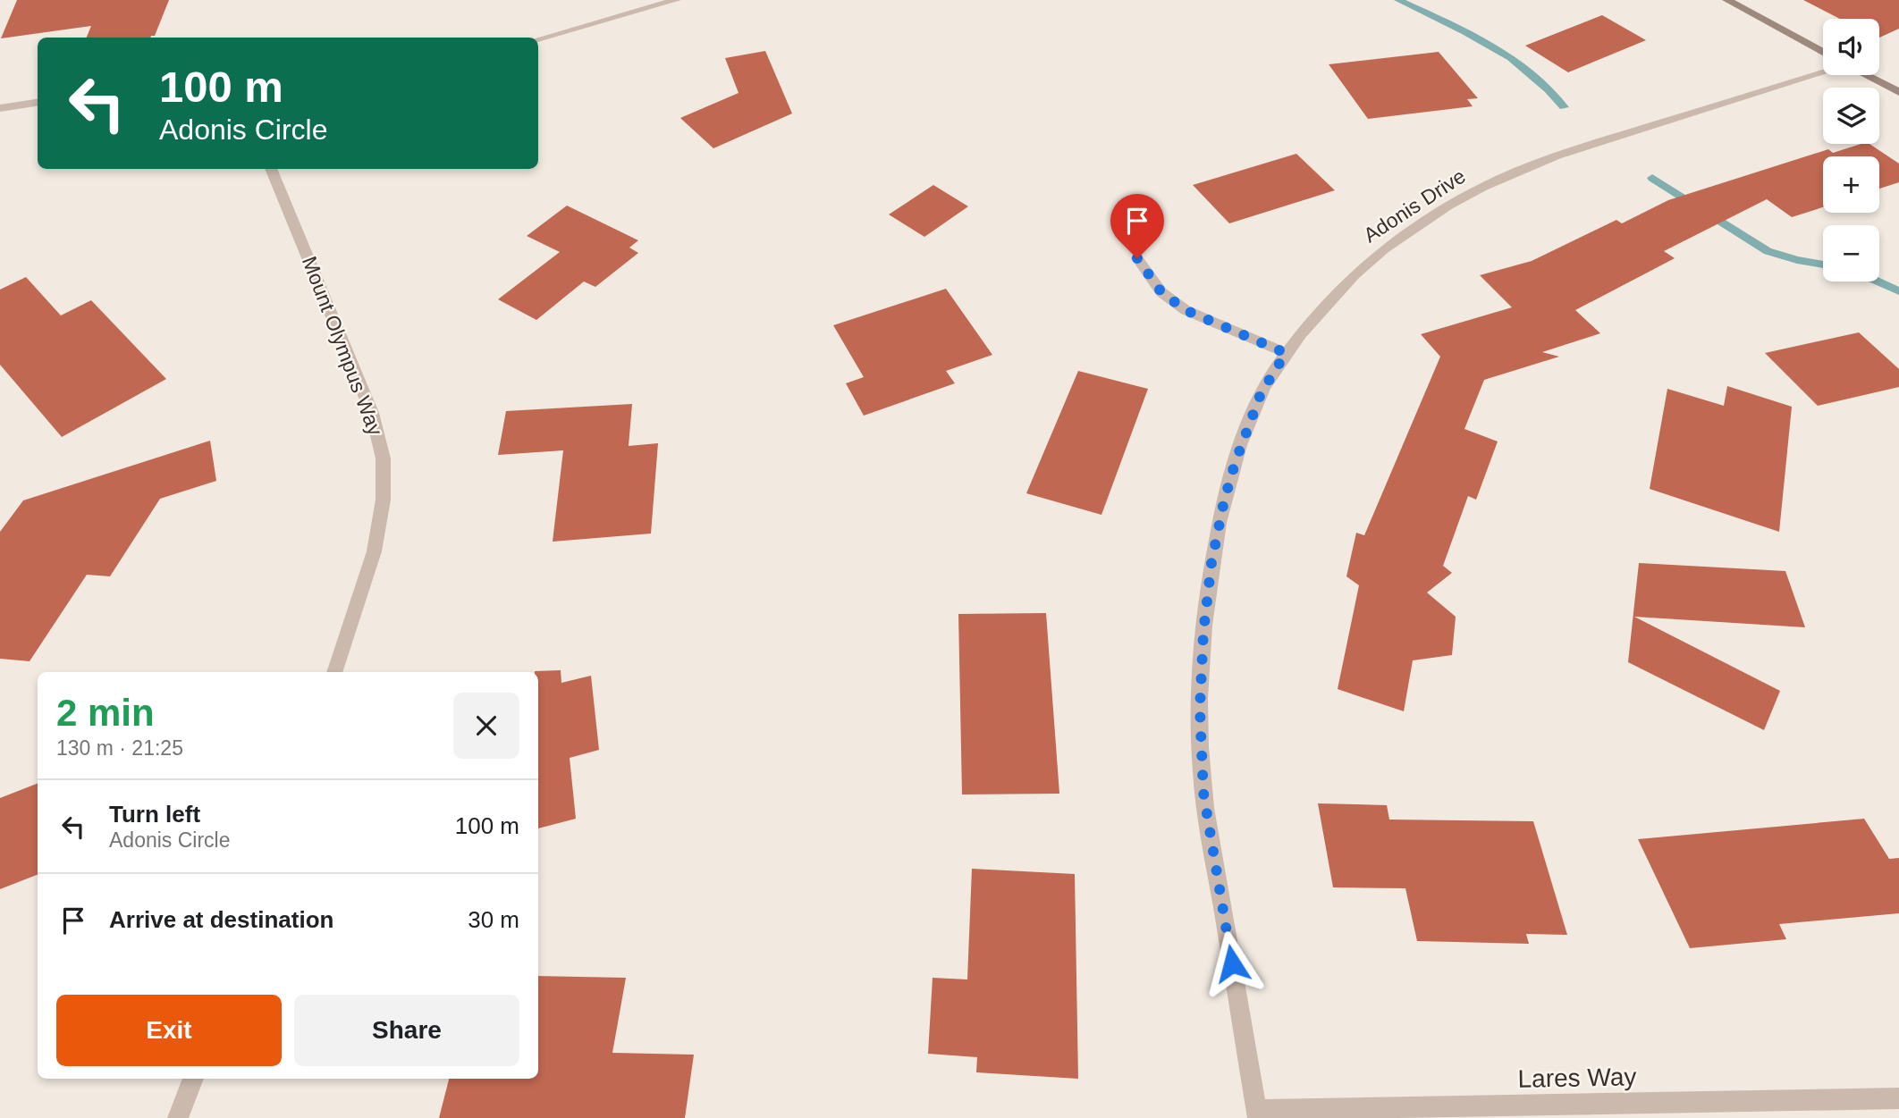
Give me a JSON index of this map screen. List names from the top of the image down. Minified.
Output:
{"streets":{"street":["Adonis Drive","Mount Olympus Way","Lares Way"]},"crossings":[["Adonis Drive","Lares Way"]],"page":{"map_buttons":["+","−"],"turn":["100 m","Adonis Circle"],"heading":["2 min","130 m · 21:25"],"list":[{"name":"Turn left","note":"Adonis Circle","value":"100 m"},{"name":"Arrive at destination","value":"30 m"}],"buttons":["Exit","Share"]}}
